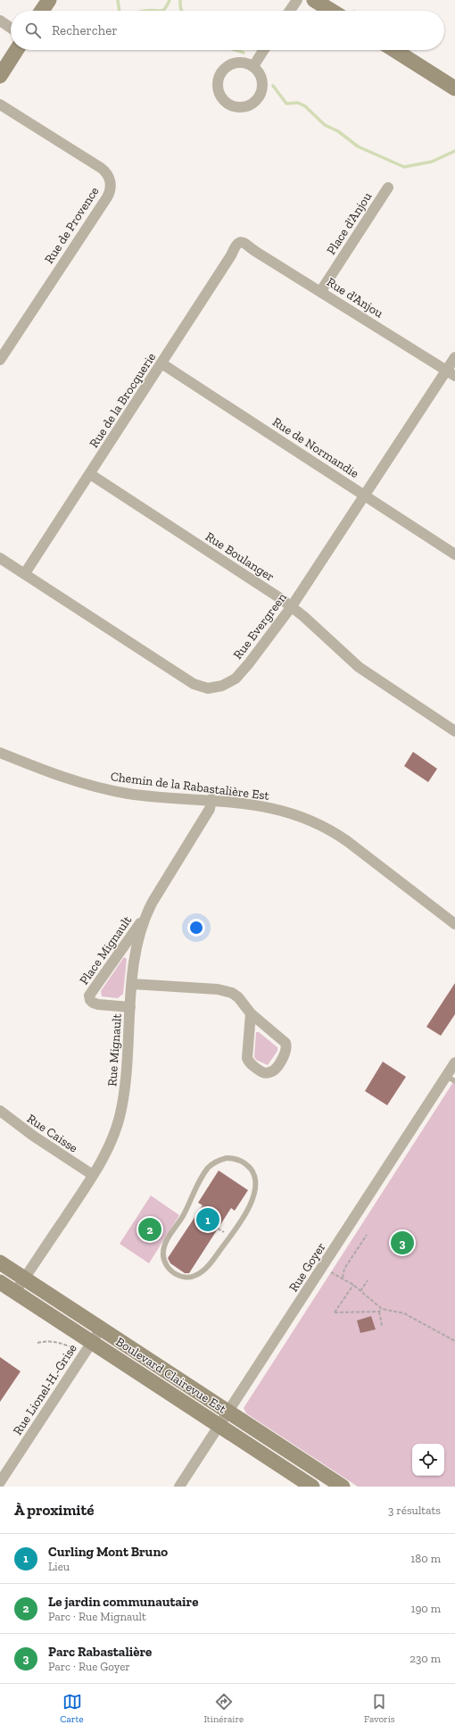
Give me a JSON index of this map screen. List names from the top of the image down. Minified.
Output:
{"streets":{"street":["Place d'Anjou","Rue de Provence","Rue d'Anjou","Rue de la Brocquerie","Rue de Normandie","Rue Boulanger","Rue Evergreen","Chemin de la Rabastalière Est","Place Mignault","Rue Mignault","Rue Caisse","Rue Goyer","Boulevard Clairevue Est","Rue Lionel-H.-Grise"]},"crossings":[["Place d'Anjou","Rue d'Anjou"],["Rue d'Anjou","Rue de la Brocquerie"],["Rue d'Anjou","Rue Evergreen"],["Rue de la Brocquerie","Rue de Normandie"],["Rue de la Brocquerie","Rue Boulanger"],["Rue de la Brocquerie","Rue Evergreen"],["Rue de Normandie","Rue Evergreen"],["Rue Boulanger","Rue Evergreen"],["Chemin de la Rabastalière Est","Rue Mignault"],["Place Mignault","Rue Mignault"],["Rue Mignault","Rue Caisse"],["Rue Mignault","Boulevard Clairevue Est"],["Rue Goyer","Boulevard Clairevue Est"],["Boulevard Clairevue Est","Rue Lionel-H.-Grise"]],"page":{"search":"Rechercher","pins":["1","2","3"],"heading":["À proximité","3 résultats"],"list":[{"mark":"1","name":"Curling Mont Bruno","note":"Lieu","value":"180 m"},{"mark":"2","name":"Le jardin communautaire","note":"Parc · Rue Mignault","value":"190 m"},{"mark":"3","name":"Parc Rabastalière","note":"Parc · Rue Goyer","value":"230 m"}],"nav":["Carte","Itinéraire","Favoris"]}}
